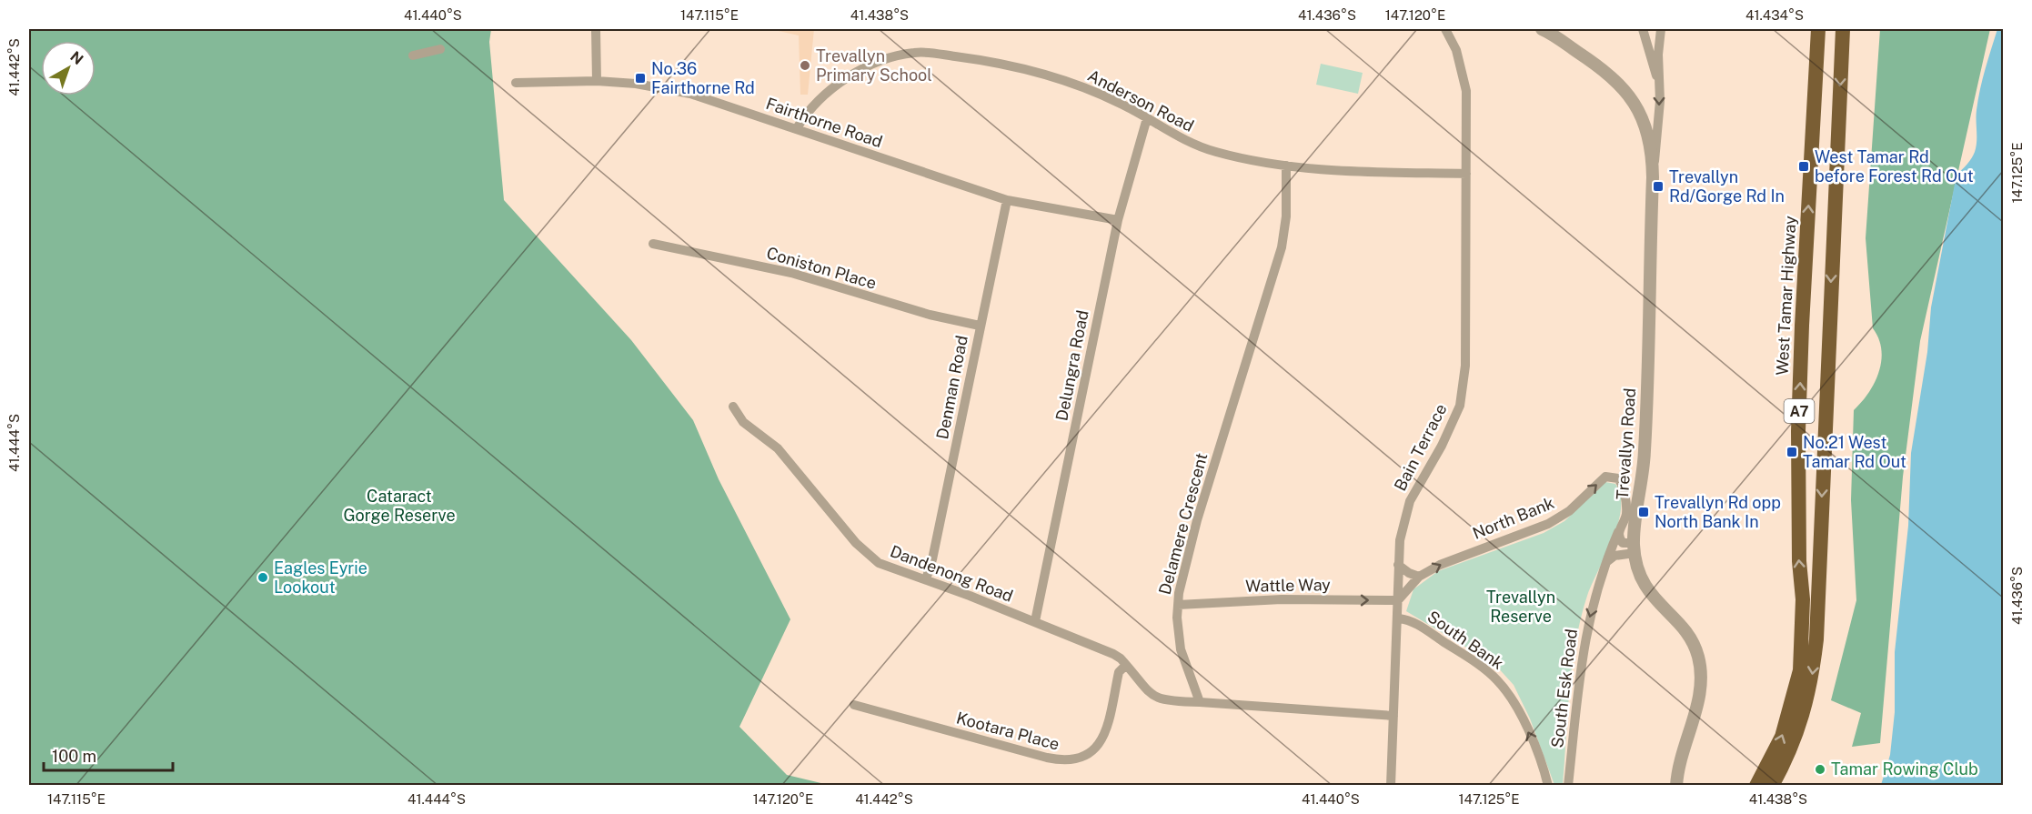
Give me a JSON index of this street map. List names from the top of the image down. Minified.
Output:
{"streets":{"highway":["West Tamar Highway","A7"],"street":["Anderson Road","Fairthorne Road","Coniston Place","Delungra Road","Denman Road","Trevallyn Road","Bain Terrace","North Bank","Delamere Crescent","Dandenong Road","Wattle Way","South Bank","South Esk Road","Kootara Place"]},"crossings":[["Anderson Road","Fairthorne Road"],["Anderson Road","Delungra Road"],["Anderson Road","Bain Terrace"],["Anderson Road","Delamere Crescent"],["Fairthorne Road","Delungra Road"],["Fairthorne Road","Denman Road"],["Coniston Place","Denman Road"],["Delungra Road","Dandenong Road"],["Denman Road","Dandenong Road"],["Bain Terrace","North Bank"],["Bain Terrace","Wattle Way"],["Bain Terrace","South Bank"],["North Bank","Wattle Way"],["North Bank","South Esk Road"],["Delamere Crescent","Dandenong Road"],["Delamere Crescent","Wattle Way"],["Dandenong Road","Kootara Place"]],"one_way":["Wattle Way","South Bank","South Esk Road"],"parks":["Cataract Gorge Reserve","Trevallyn Reserve"],"places":{"other":["Trevallyn Primary School","Eagles Eyrie Lookout","Tamar Rowing Club"],"transit":["No.36 Fairthorne Rd","West Tamar Rd before Forest Rd Out","Trevallyn Rd/Gorge Rd In","No.21 West Tamar Rd Out","Trevallyn Rd opp North Bank In"]},"scale_bar":"100 m","north":"top right","coordinates":["41.440°S","147.115°E","41.438°S","41.436°S","147.120°E","41.434°S","41.442°S","147.125°E","41.444°S"]}
